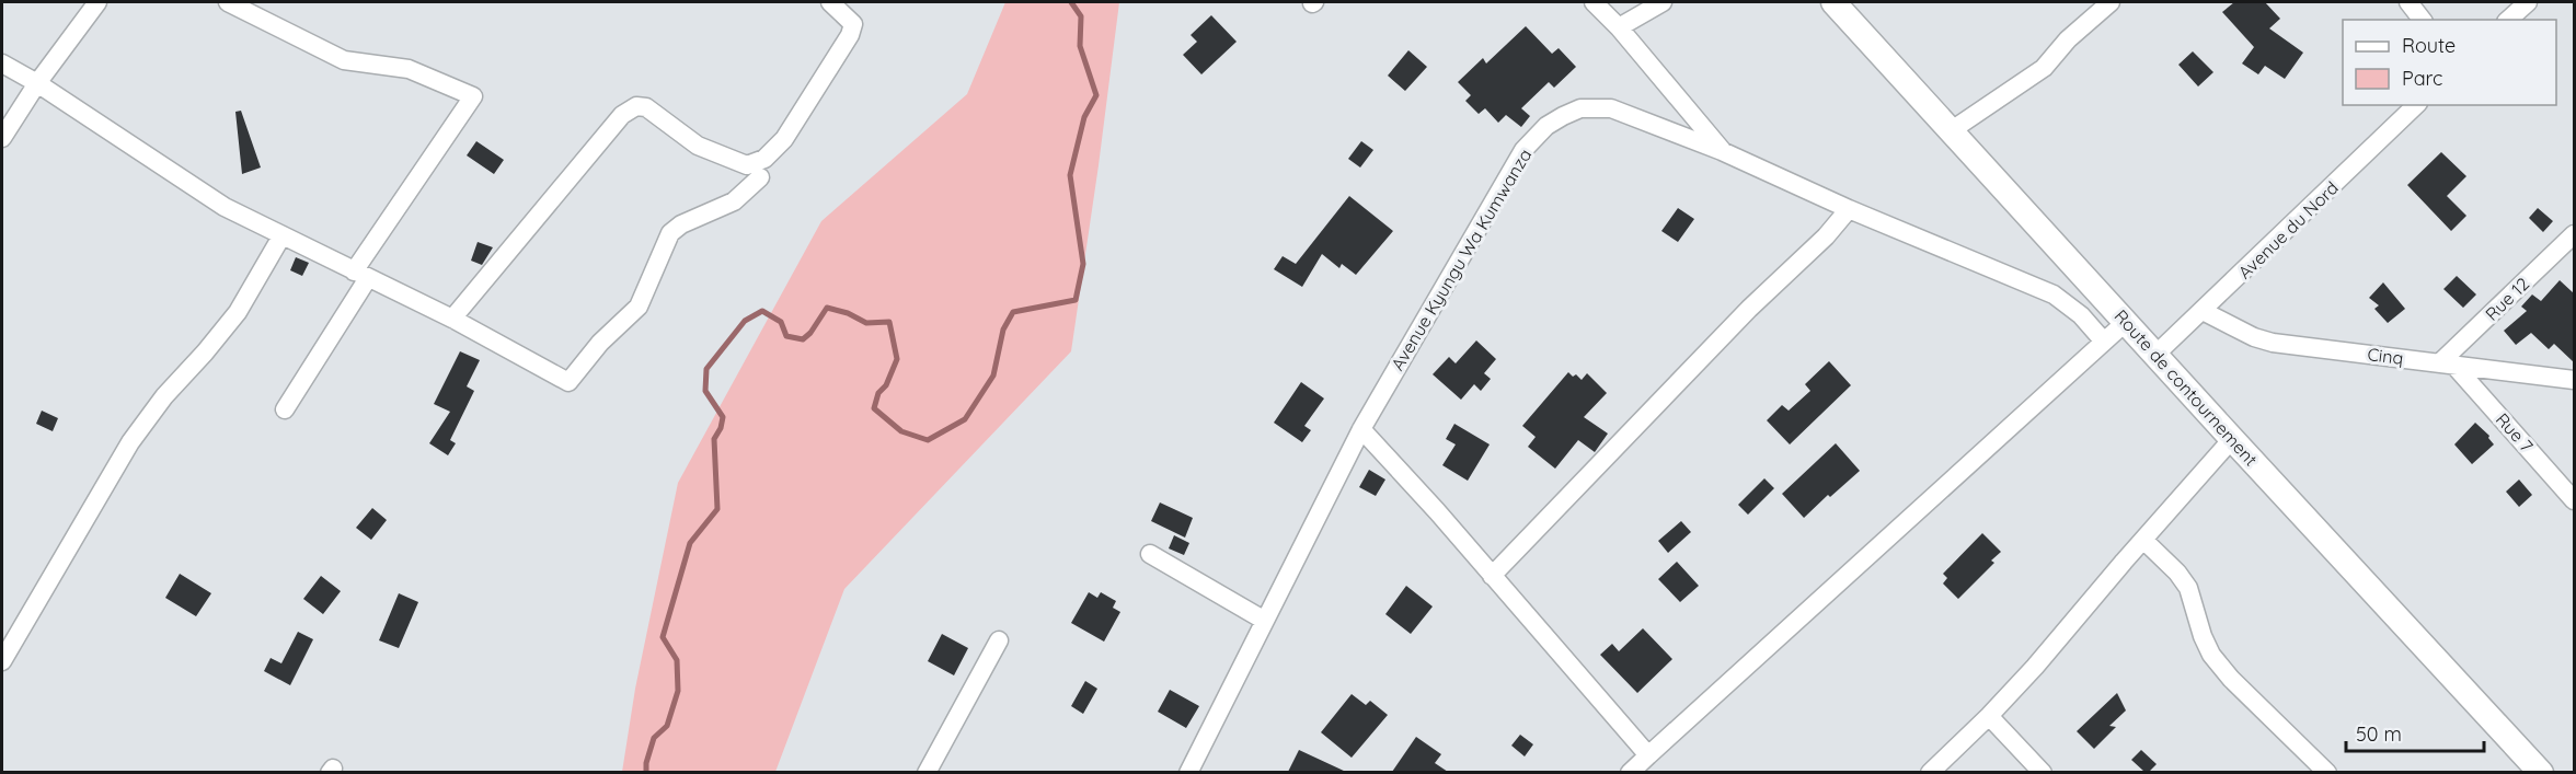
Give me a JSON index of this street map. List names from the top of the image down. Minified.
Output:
{"streets":{"street":["Avenue du Nord","Avenue Kyungu Wa Kumwanza","Rue 12","Cinq","Route de contournement","Rue 7"]},"crossings":[["Avenue du Nord","Cinq"],["Avenue du Nord","Route de contournement"],["Rue 12","Cinq"],["Rue 12","Rue 7"],["Cinq","Rue 7"]],"legend":["Route","Parc"],"scale_bar":"50 m"}
